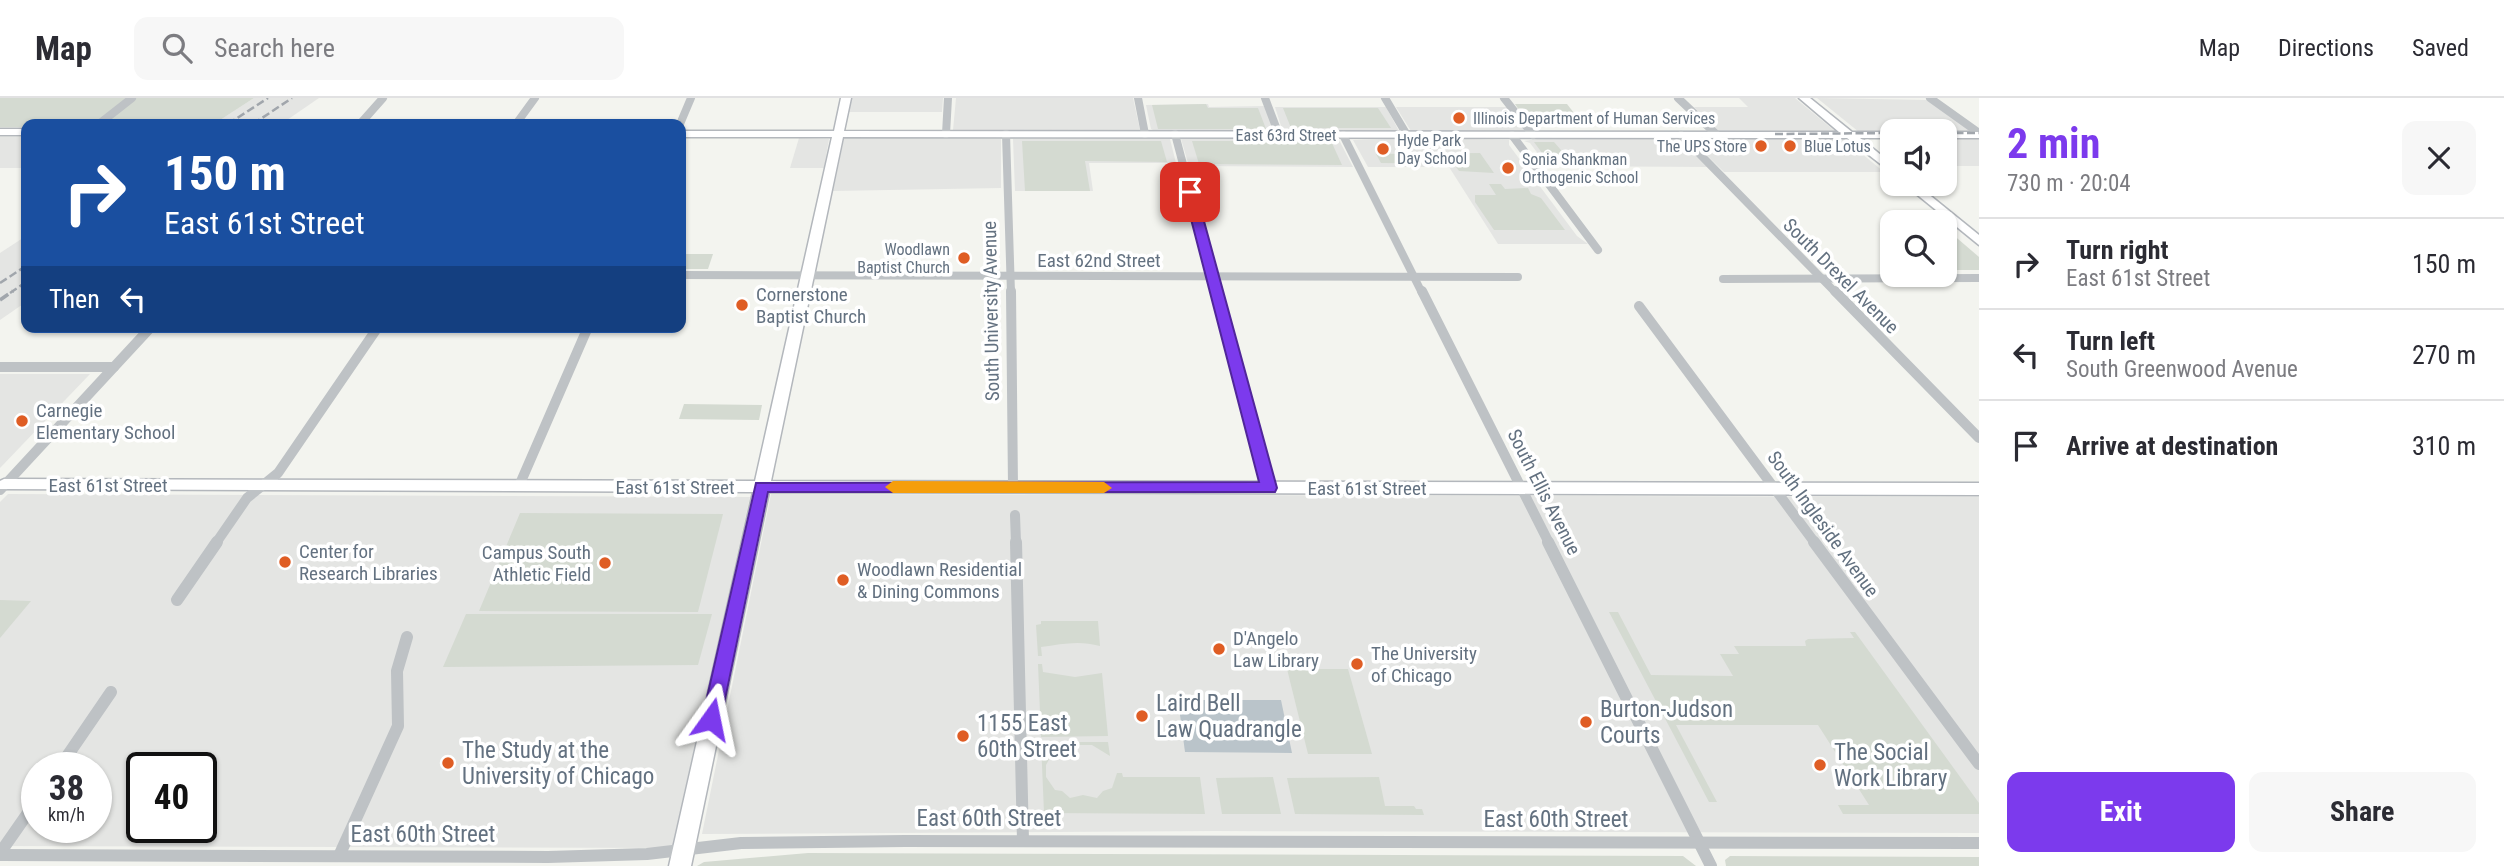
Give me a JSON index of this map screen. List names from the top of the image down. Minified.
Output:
{"streets":{"street":["East 63rd Street","East 62nd Street","South Drexel Avenue","South University Avenue","East 61st Street","South Ellis Avenue","South Ingleside Avenue","East 60th Street"]},"crossings":[["East 63rd Street","South Drexel Avenue"],["East 63rd Street","South University Avenue"],["East 63rd Street","South Ellis Avenue"],["East 62nd Street","South University Avenue"],["East 62nd Street","South Ellis Avenue"],["South University Avenue","East 61st Street"],["East 61st Street","South Ellis Avenue"],["East 61st Street","South Ingleside Avenue"],["South Ellis Avenue","East 60th Street"]],"places":["Illinois Department of Human Services","The UPS Store","Blue Lotus","Hyde Park Day School","Sonia Shankman Orthogenic School","Woodlawn Baptist Church","Cornerstone Baptist Church","Carnegie Elementary School","Center for Research Libraries","Campus South Athletic Field","Woodlawn Residential & Dining Commons","D'Angelo Law Library","The University of Chicago","Laird Bell Law Quadrangle","Burton-Judson Courts","1155 East 60th Street","The Study at the University of Chicago","The Social Work Library"],"page":{"header":"Map","search":"Search here","nav":["Map","Directions","Saved"],"heading":["2 min","730 m · 20:04"],"turn":["150 m","East 61st Street"],"list":[{"name":"Turn right","note":"East 61st Street","value":"150 m"},{"name":"Turn left","note":"South Greenwood Avenue","value":"270 m"},{"name":"Arrive at destination","value":"310 m"}],"then":"Then","speed":"38 km/h","limit":"40","buttons":["Exit","Share"]}}
